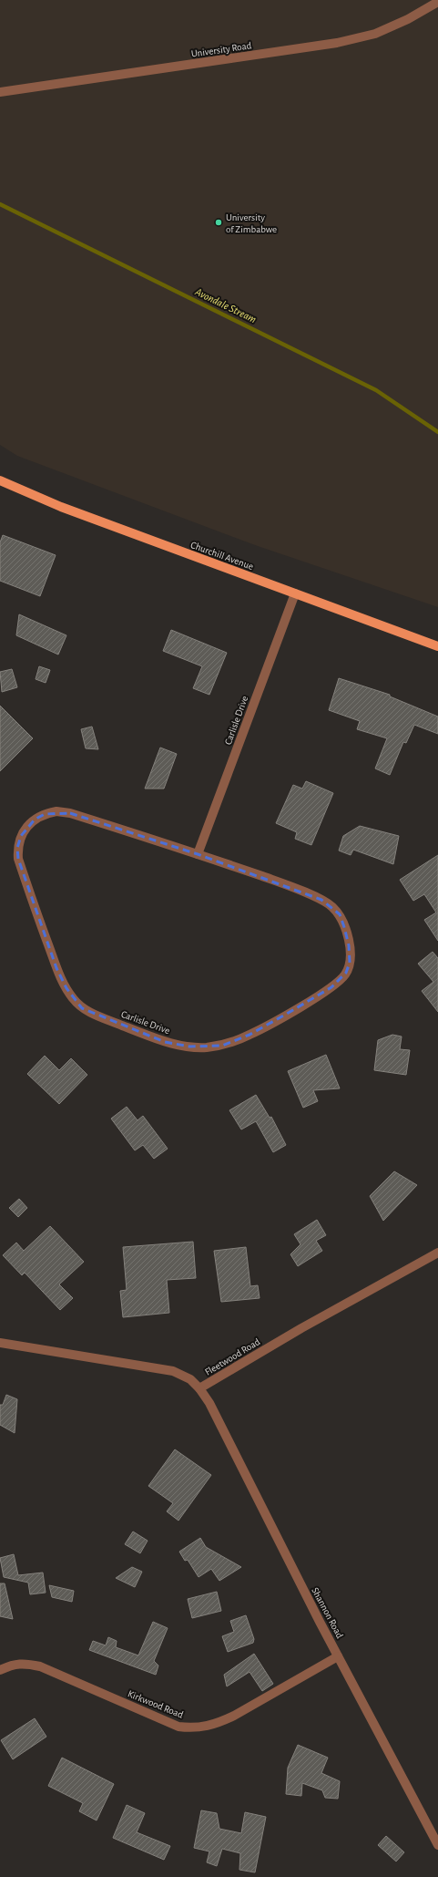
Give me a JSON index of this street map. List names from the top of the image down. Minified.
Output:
{"streets":{"main road":["Churchill Avenue"],"street":["University Road","Carlisle Drive","Fleetwood Road","Shannon Road","Kirkwood Road"]},"crossings":[["Churchill Avenue","Carlisle Drive"],["Fleetwood Road","Shannon Road"],["Shannon Road","Kirkwood Road"]],"water":["Avondale Stream"],"places":["University of Zimbabwe"]}
